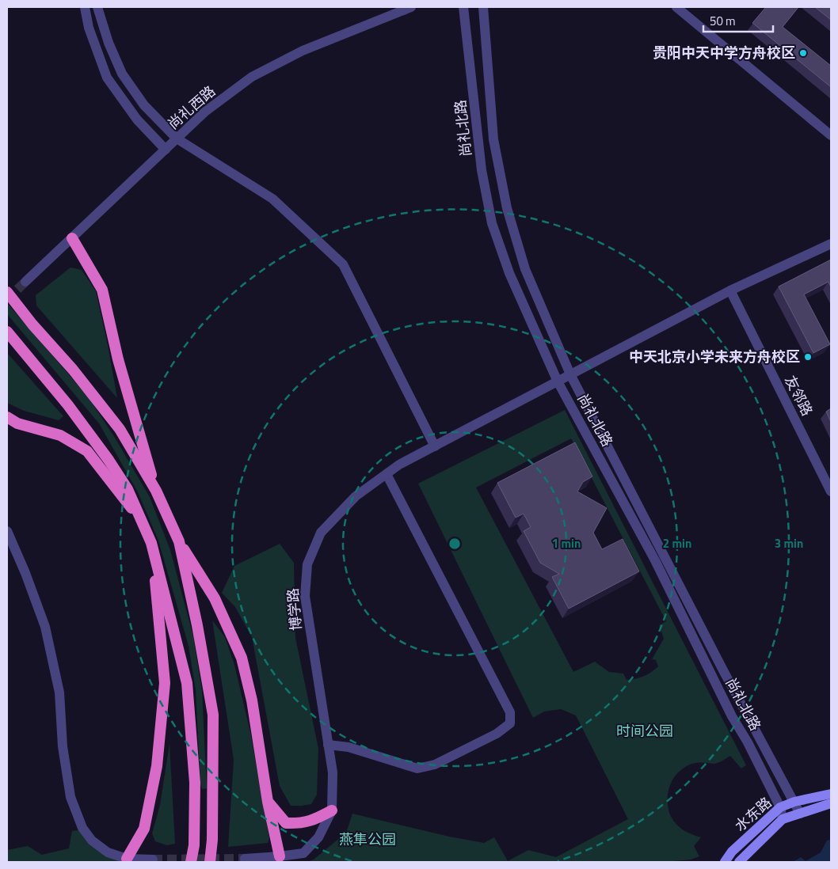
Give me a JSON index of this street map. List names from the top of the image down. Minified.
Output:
{"streets":{"main road":["水东路"],"street":["尚礼西路","尚礼北路","友邻路","博学路"]},"crossings":[["尚礼北路","博学路"],["尚礼北路","水东路"]],"parks":["时间公园","燕隼公园"],"places":["贵阳中天中学方舟校区","中天北京小学未来方舟校区"],"scale_bar":"50 m","rings":["1 min","2 min","3 min"]}
